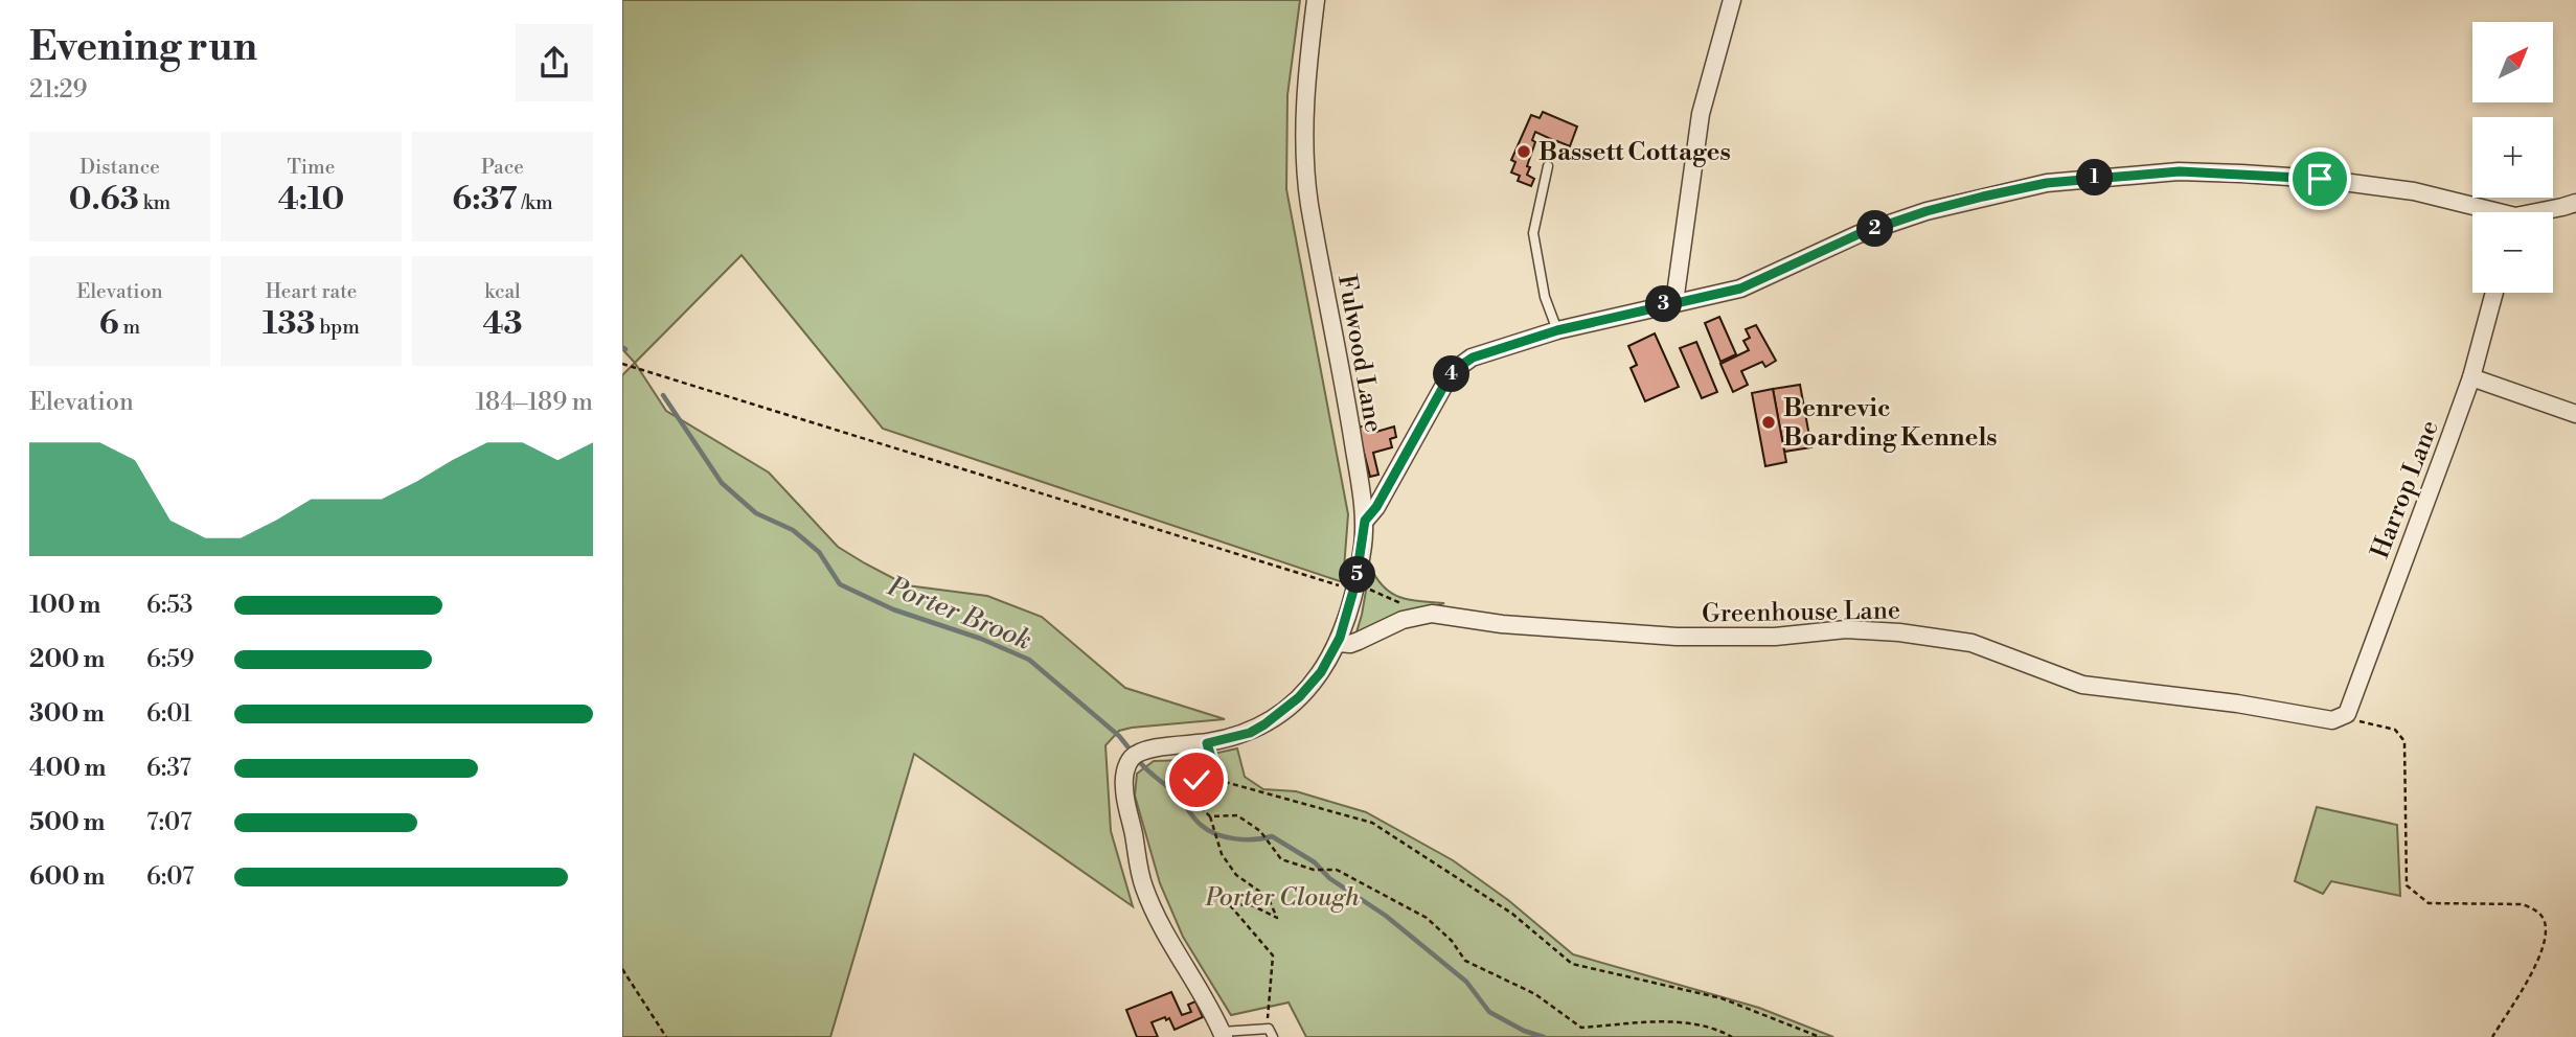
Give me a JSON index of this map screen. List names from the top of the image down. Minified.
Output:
{"streets":{"street":["Fulwood Lane","Harrop Lane","Greenhouse Lane"]},"crossings":[["Fulwood Lane","Greenhouse Lane"],["Harrop Lane","Greenhouse Lane"]],"water":["Porter Brook"],"parks":["Porter Clough"],"places":["Bassett Cottages","Benrevic Boarding Kennels"],"north":"top right","page":{"heading":["Evening run","21:29"],"map_buttons":["+","−"],"stats":[["Distance","0.63 km"],["Time","4:10"],["Pace","6:37 /km"],["Elevation","6 m"],["Heart rate","133 bpm"],["kcal","43"]],"pins":["1","2","3","4","5"],"chart":["Elevation","184–189 m"],"list":[{"name":"100 m","note":"6:53"},{"name":"200 m","note":"6:59"},{"name":"300 m","note":"6:01"},{"name":"400 m","note":"6:37"},{"name":"500 m","note":"7:07"},{"name":"600 m","note":"6:07"}]}}
